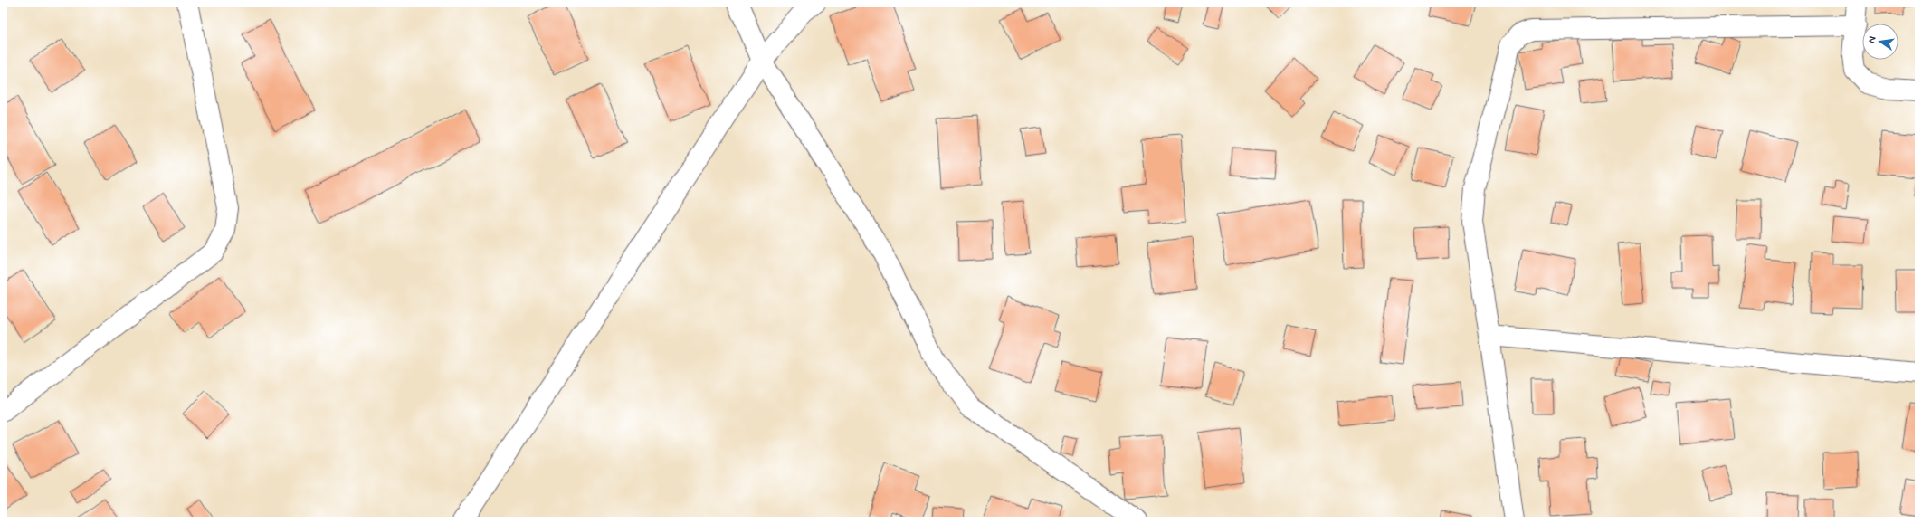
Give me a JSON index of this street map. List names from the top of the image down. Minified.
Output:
{"north":"left"}
